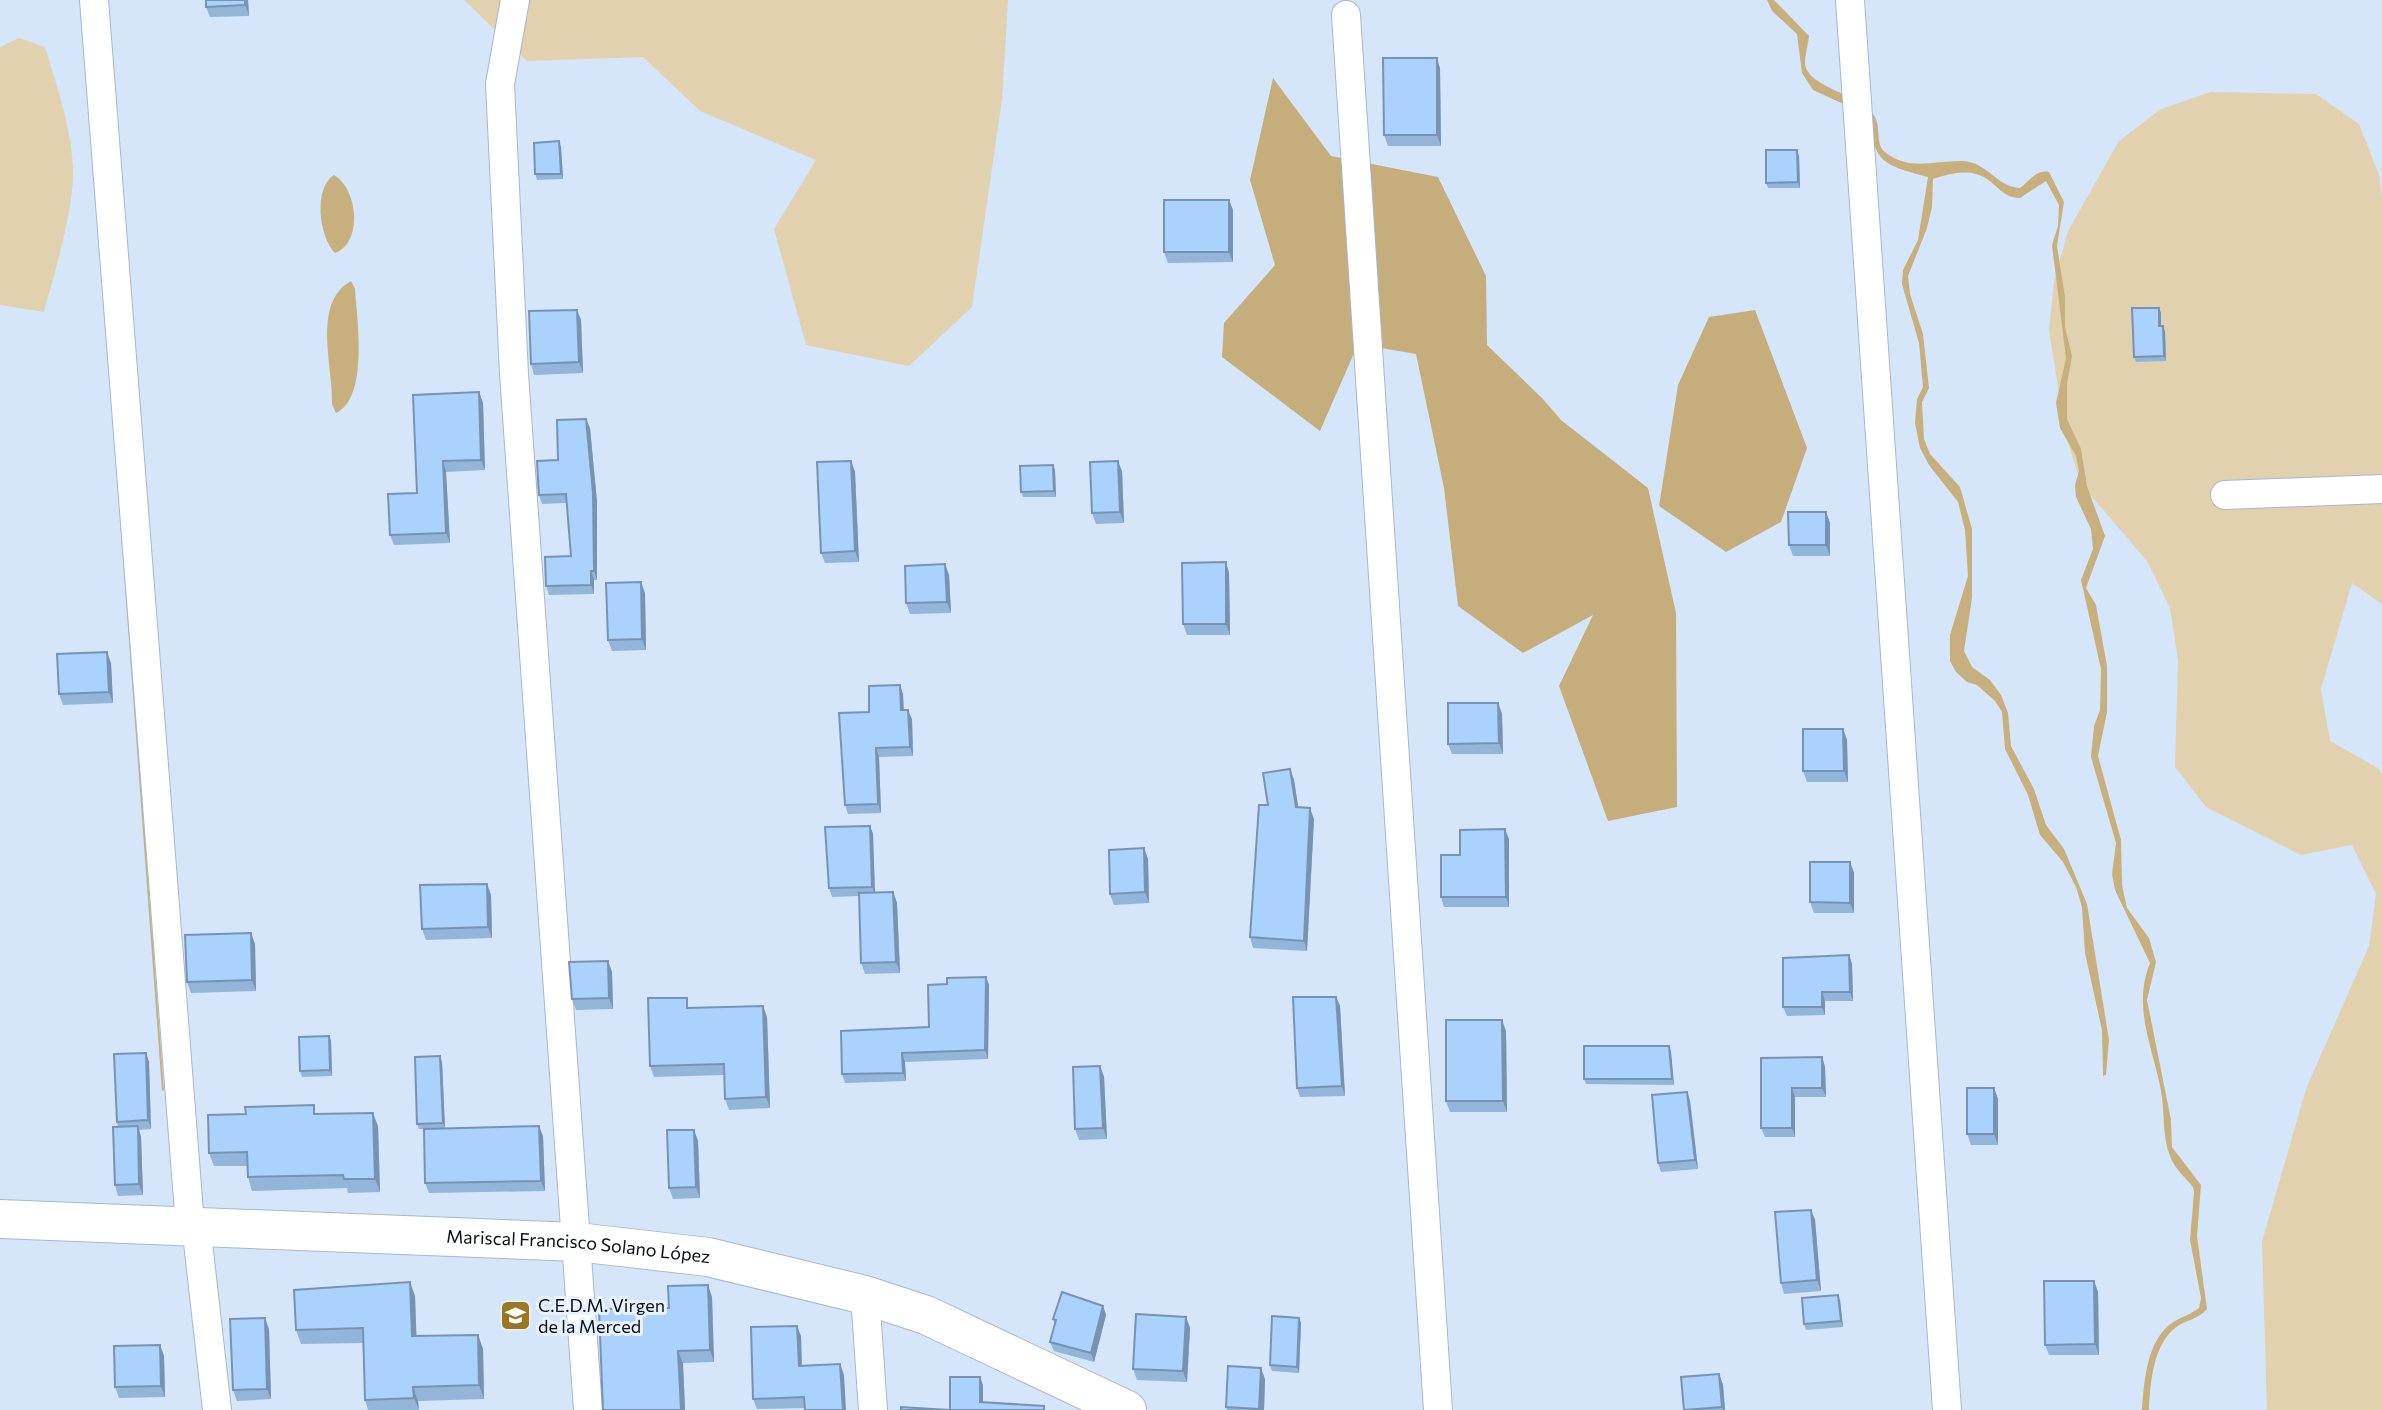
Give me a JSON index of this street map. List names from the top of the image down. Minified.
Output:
{"streets":{"main road":["Mariscal Francisco Solano López"]},"places":{"school or university":["C.E.D.M. Virgen de la Merced"]}}
